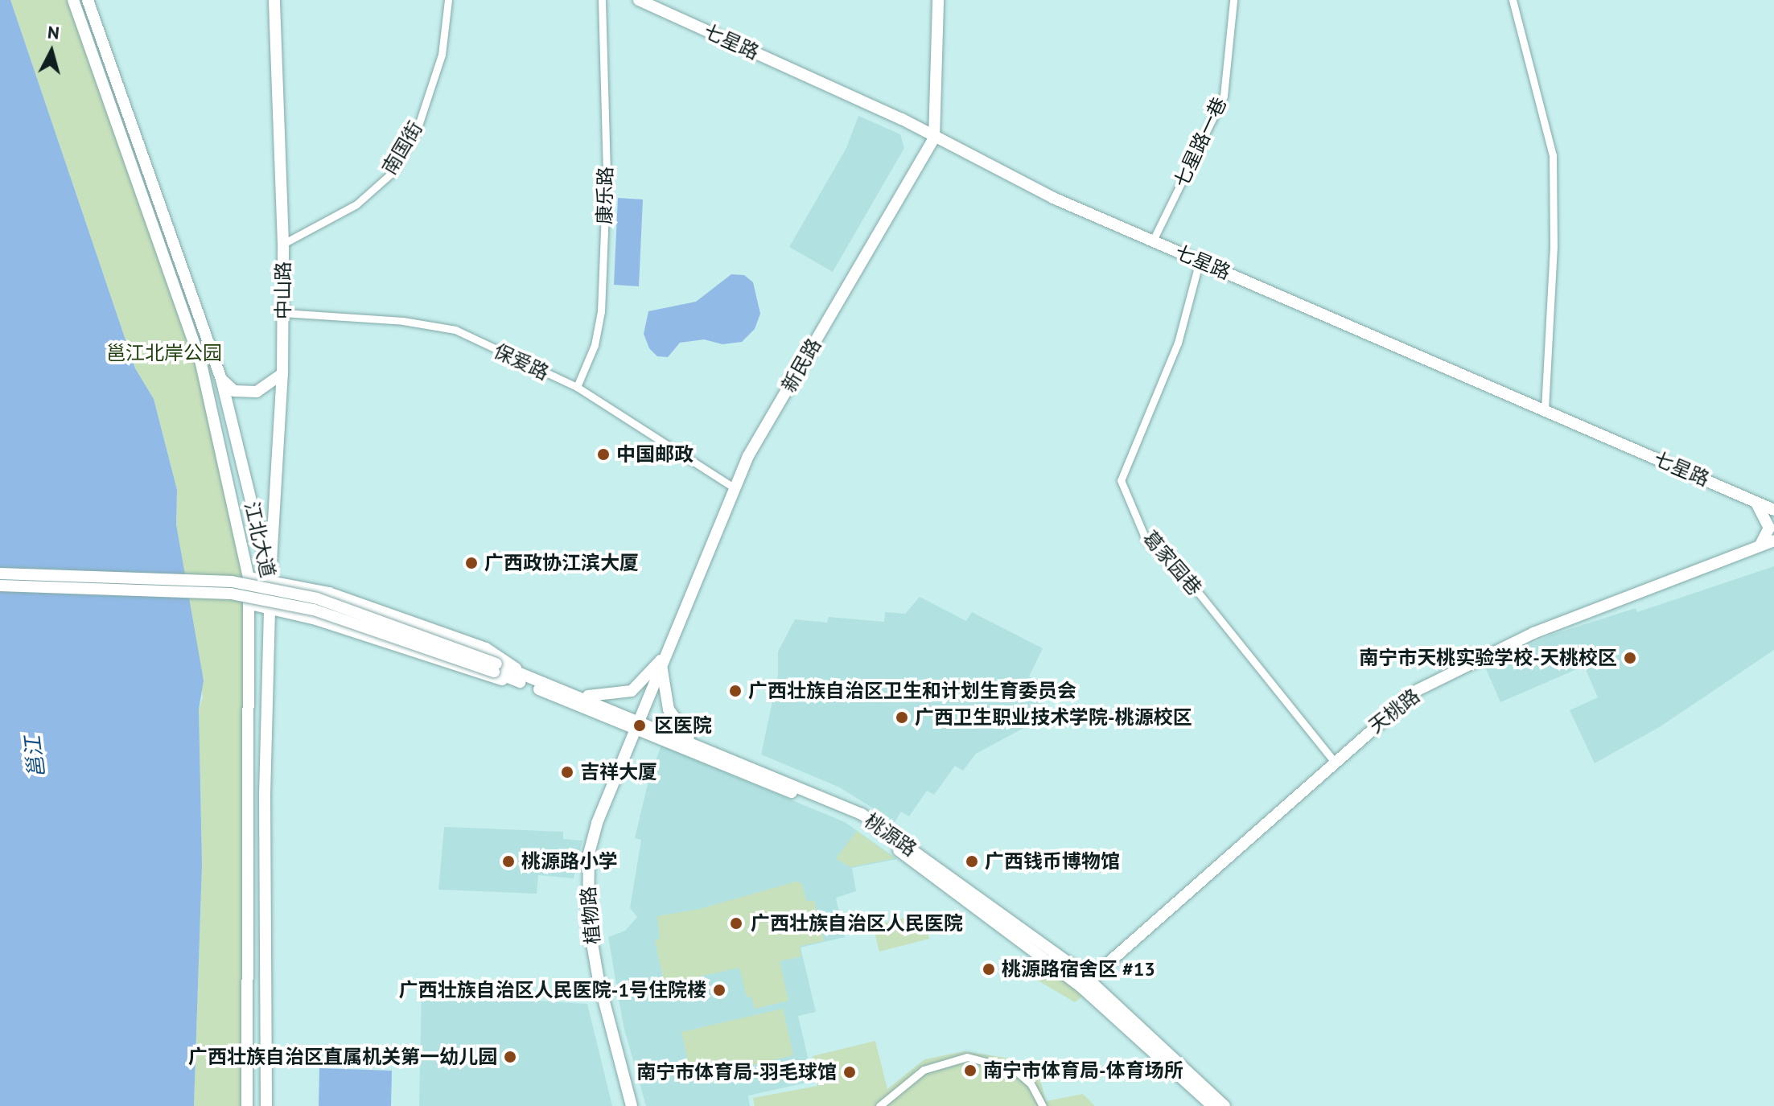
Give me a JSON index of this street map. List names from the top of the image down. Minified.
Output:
{"streets":{"main road":["七星路","中山路","新民路","江北大道","天桃路","桃源路","植物路"],"street":["七星路一巷","南国街","康乐路","保爱路","葛家园巷"]},"crossings":[["七星路","七星路一巷"],["七星路","新民路"],["七星路","葛家园巷"],["南国街","中山路"],["康乐路","保爱路"],["中山路","保爱路"],["中山路","江北大道"],["保爱路","新民路"],["新民路","桃源路"],["新民路","植物路"],["葛家园巷","天桃路"],["天桃路","桃源路"],["桃源路","植物路"]],"water":["邕江"],"parks":["邕江北岸公园"],"places":["中国邮政","广西政协江滨大厦","南宁市天桃实验学校-天桃校区","广西壮族自治区卫生和计划生育委员会","广西卫生职业技术学院-桃源校区","区医院","吉祥大厦","桃源路小学","广西钱币博物馆","广西壮族自治区人民医院","桃源路宿舍区 #13","广西壮族自治区人民医院-1号住院楼","广西壮族自治区直属机关第一幼儿园","南宁市体育局-体育场所","南宁市体育局-羽毛球馆"],"north":"top"}
